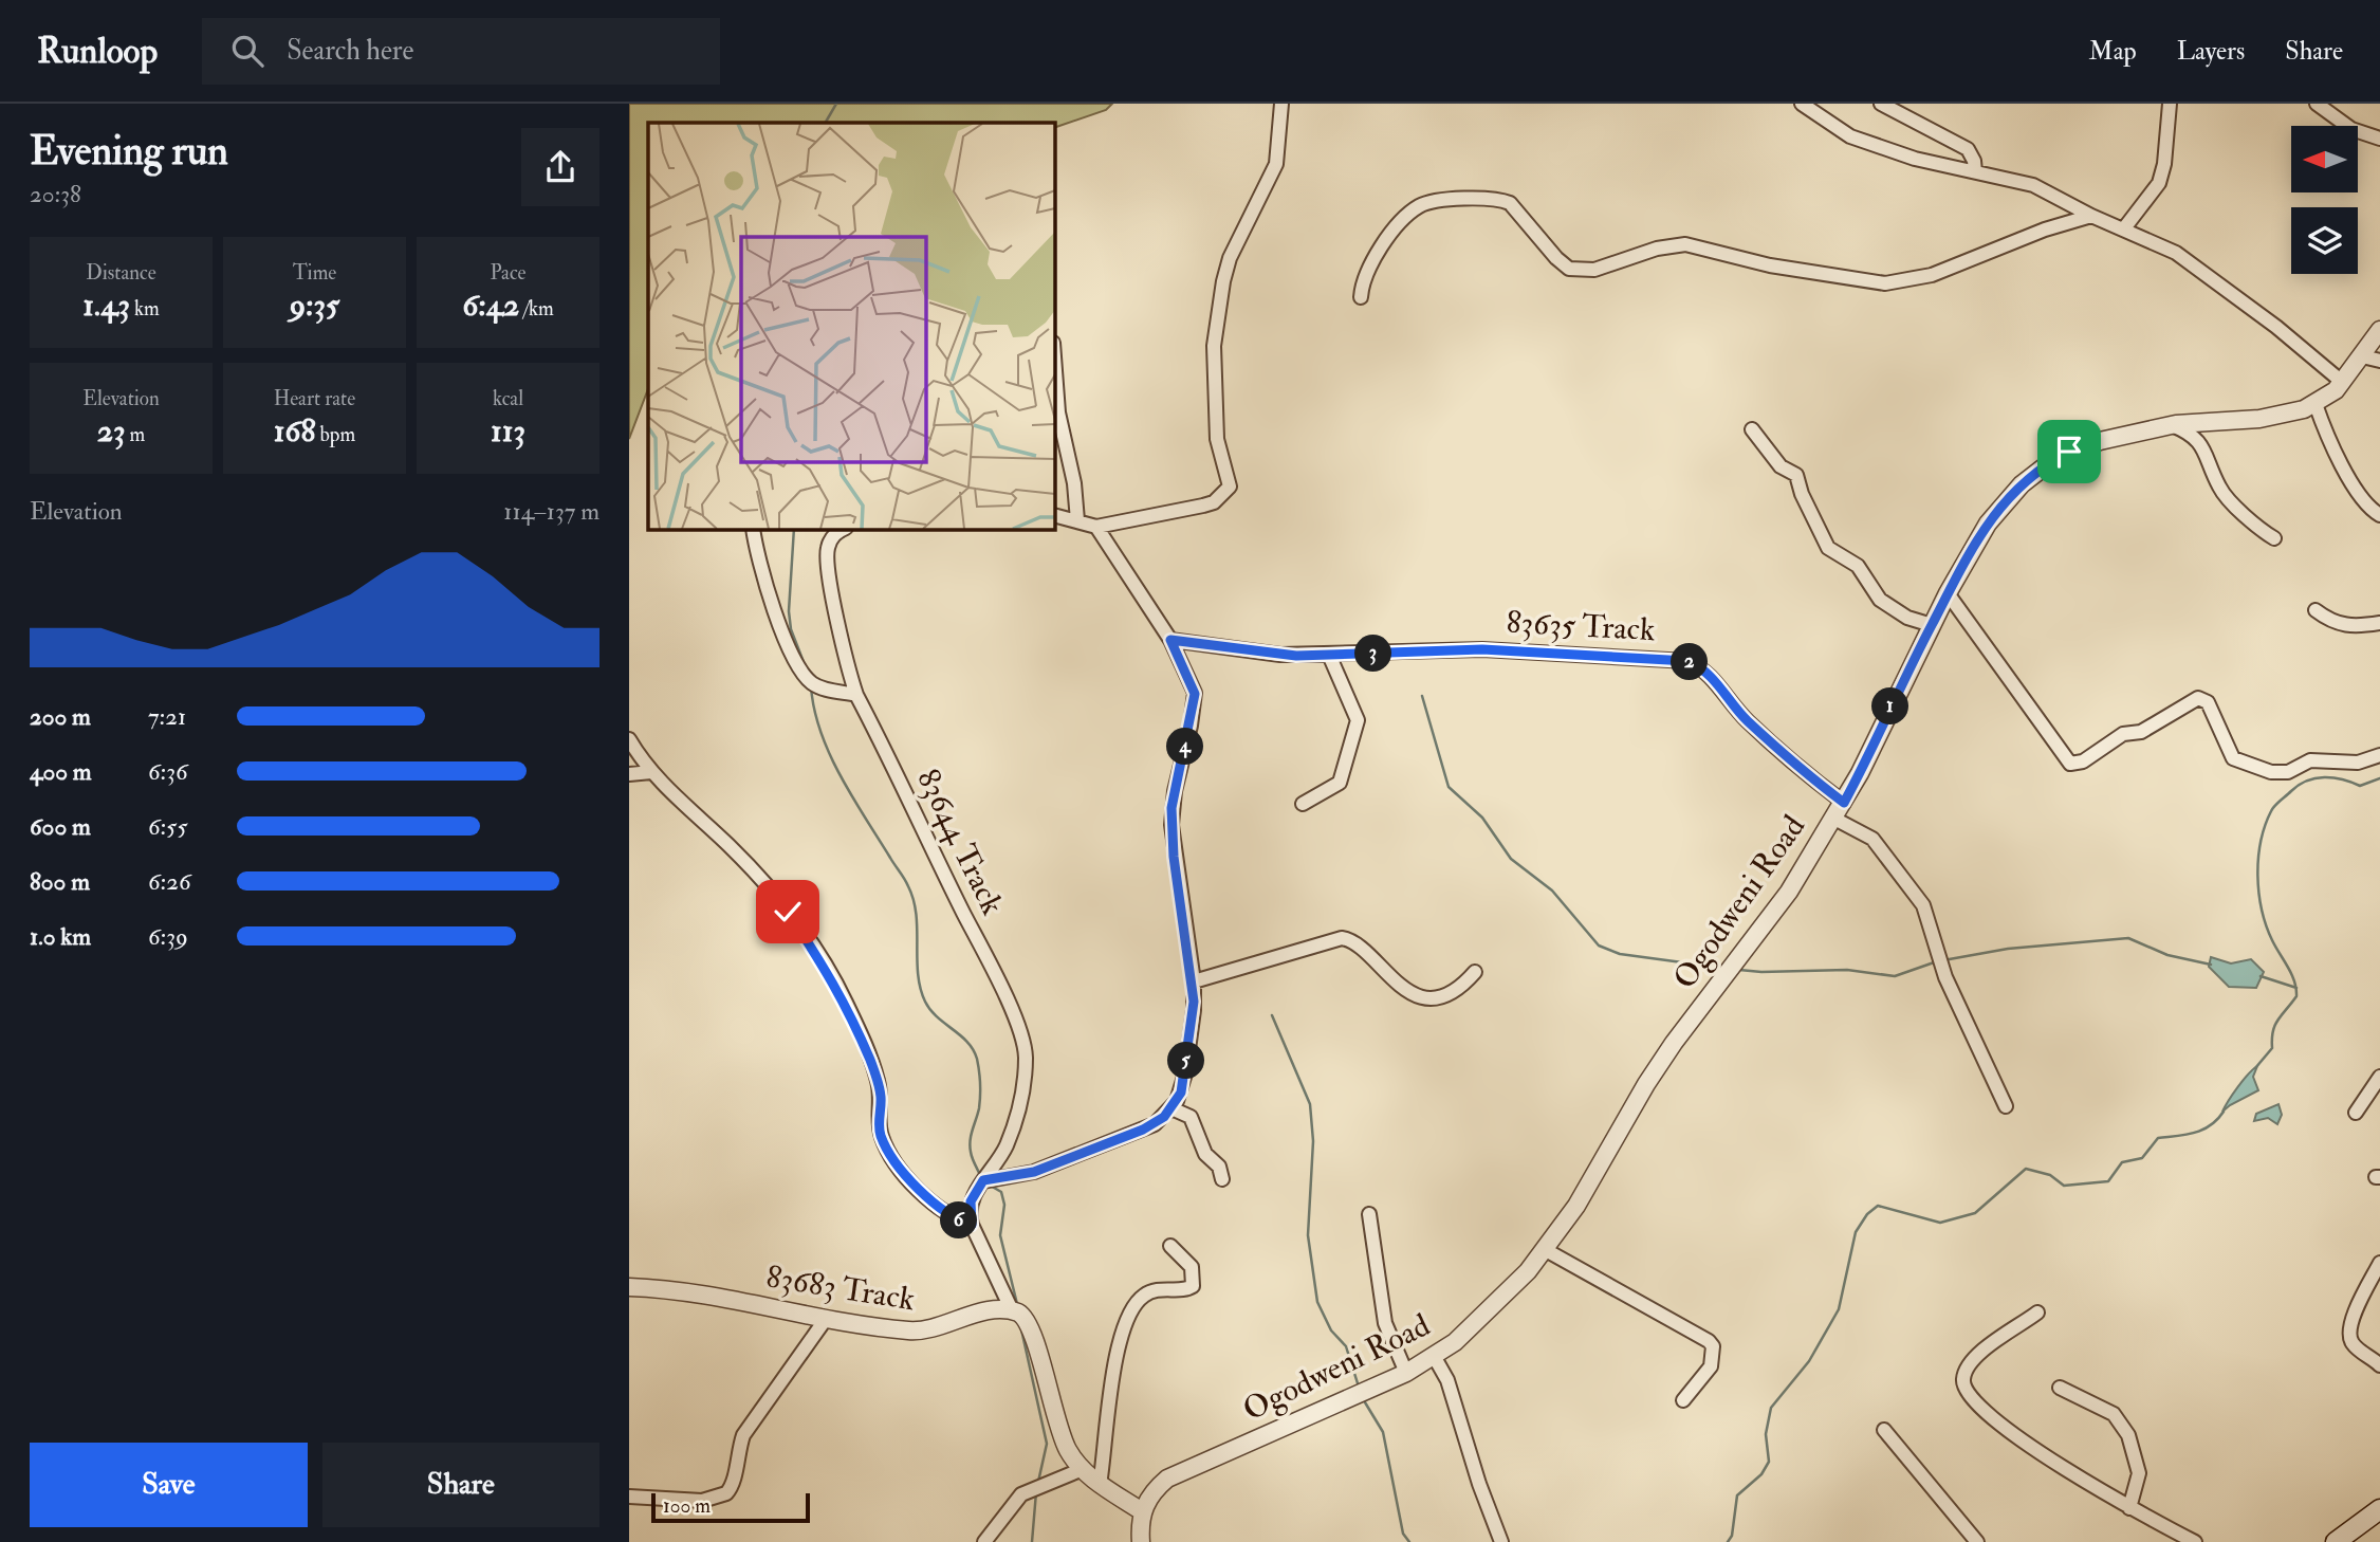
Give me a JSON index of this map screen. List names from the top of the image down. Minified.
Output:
{"streets":{"street":["83635 Track","83644 Track","Ogodweni Road","83683 Track"]},"crossings":[["83635 Track","Ogodweni Road"]],"scale_bar":"100 m","north":"left","page":{"header":"Runloop","search":"Search here","nav":["Map","Layers","Share"],"heading":["Evening run","20:38"],"stats":[["Distance","1.43 km"],["Time","9:35"],["Pace","6:42 /km"],["Elevation","23 m"],["Heart rate","168 bpm"],["kcal","113"]],"chart":["Elevation","114–137 m"],"pins":["3","2","1","4","5","6"],"list":[{"name":"200 m","note":"7:21"},{"name":"400 m","note":"6:36"},{"name":"600 m","note":"6:55"},{"name":"800 m","note":"6:26"},{"name":"1.0 km","note":"6:39"}],"buttons":["Save","Share"],"scale":"100 m"}}
